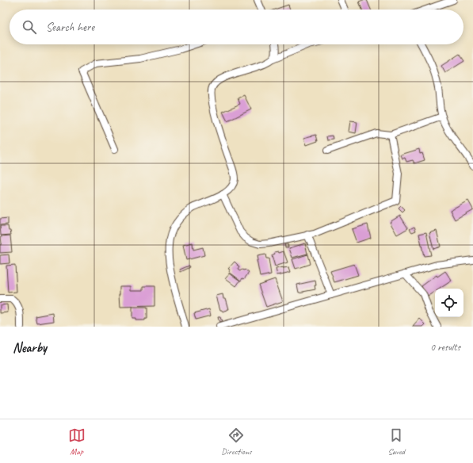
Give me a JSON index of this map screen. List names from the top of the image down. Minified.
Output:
{"page":{"search":"Search here","heading":["Nearby","0 results"],"nav":["Map","Directions","Saved"]}}
